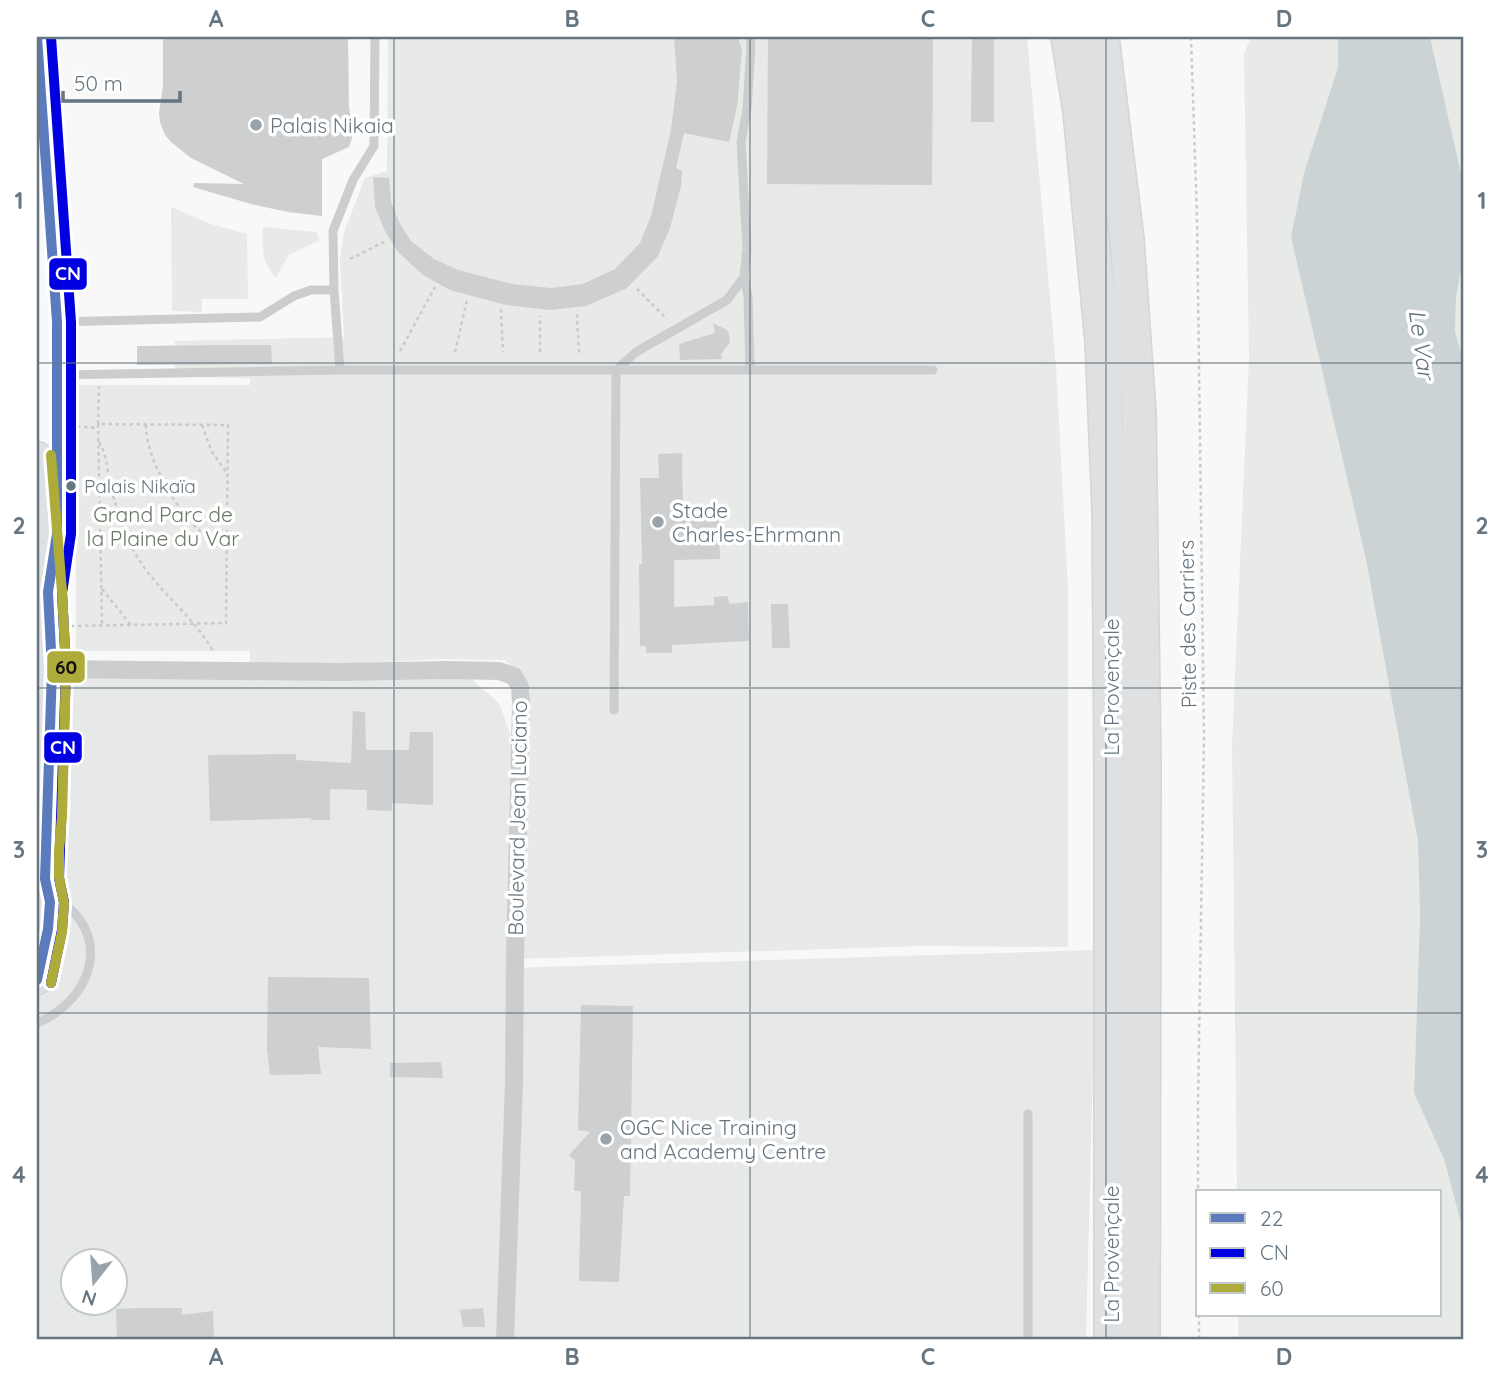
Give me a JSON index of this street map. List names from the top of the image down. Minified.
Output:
{"streets":{"highway":["La Provençale"],"street":["Boulevard Jean Luciano"],"path":["Piste des Carriers"]},"water":["Le Var"],"parks":["Grand Parc de la Plaine du Var"],"places":["Palais Nikaia","Palais Nikaïa","Stade Charles-Ehrmann","OGC Nice Training and Academy Centre"],"lines":["transit line 22","transit line CN","transit line 60"],"legend":["22","CN","60"],"scale_bar":"50 m","north":"bottom","grid":{"columns":["A","B","C","D"],"rows":["1","2","3","4"]}}
